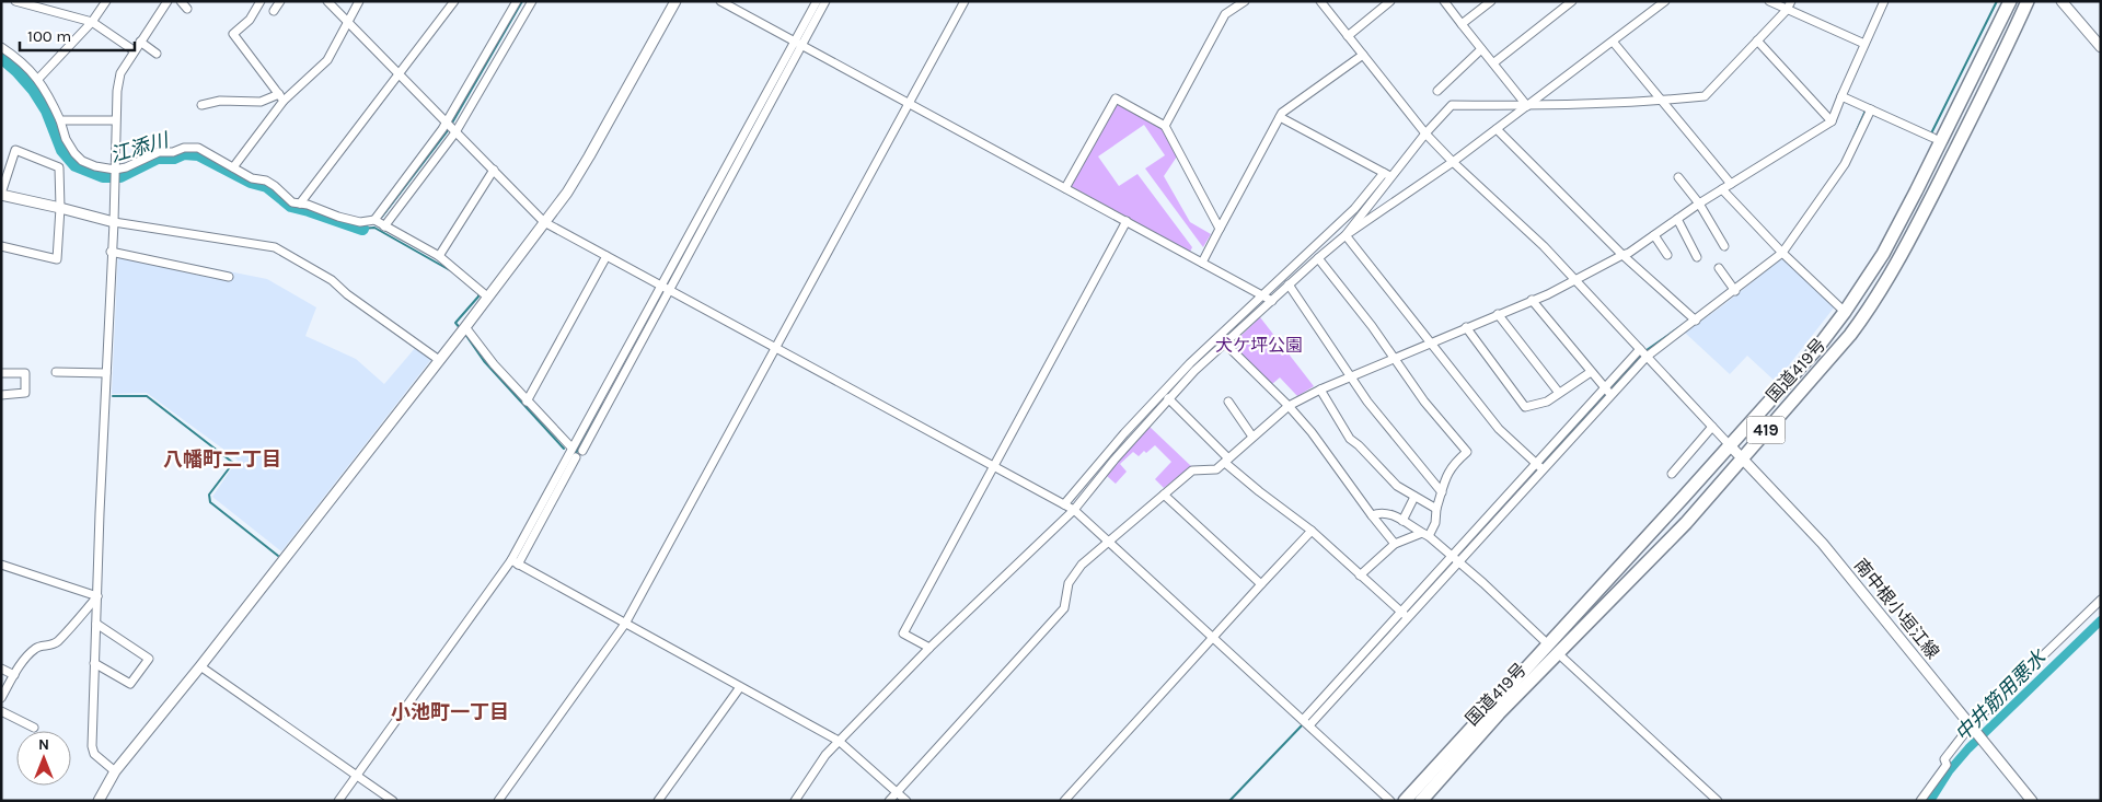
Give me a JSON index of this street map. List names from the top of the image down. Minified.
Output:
{"streets":{"highway":["国道419号","419"],"street":["南中根小垣江線"]},"crossings":[["国道419号","南中根小垣江線"]],"districts":["八幡町二丁目","小池町一丁目"],"water":["江添川","中井筋用悪水"],"parks":["犬ケ坪公園"],"scale_bar":"100 m","north":"top"}
